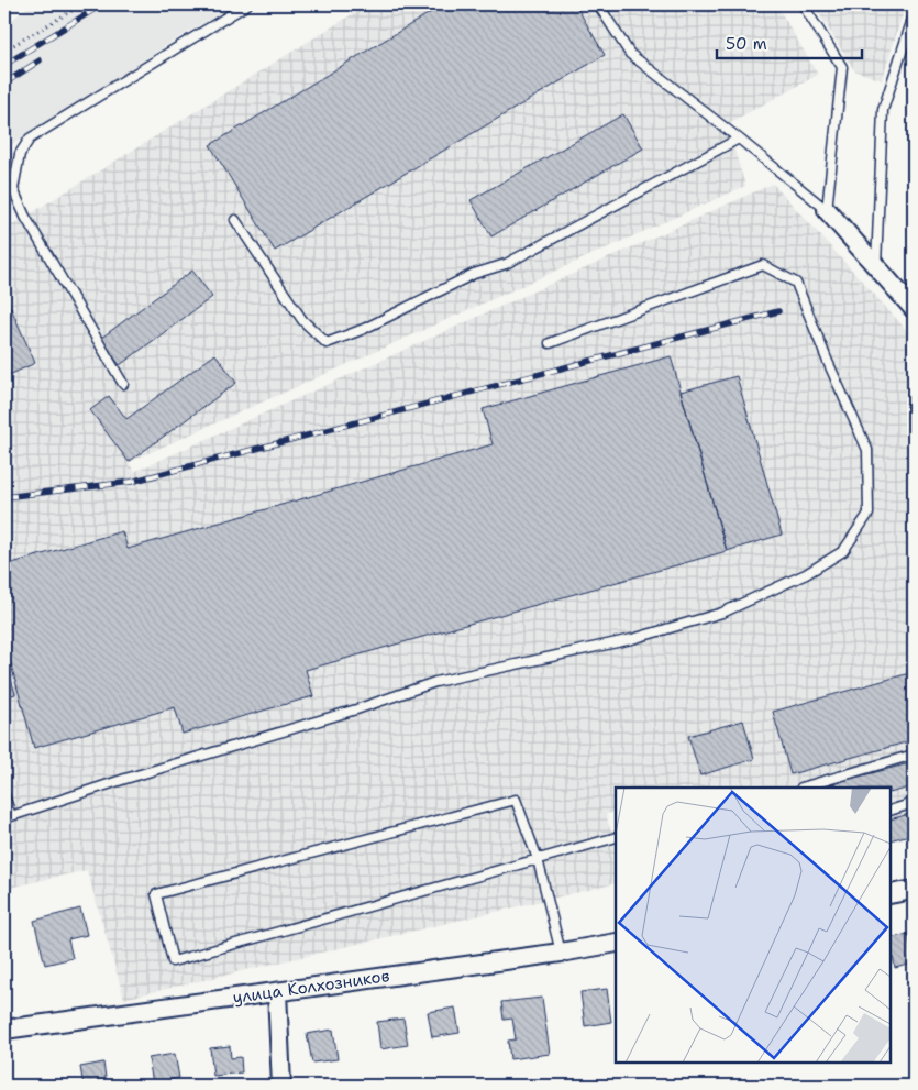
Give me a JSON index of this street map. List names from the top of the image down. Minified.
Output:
{"streets":{"street":["улица Колхозников"]},"scale_bar":"50 m"}
